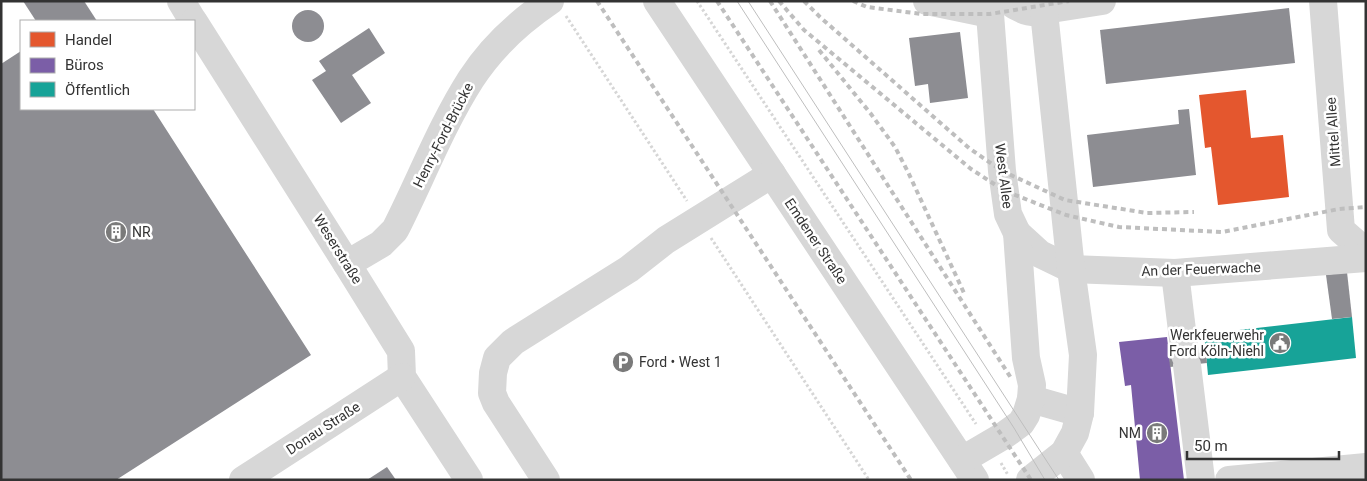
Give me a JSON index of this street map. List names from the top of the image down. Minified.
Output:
{"streets":{"street":["Mittel Allee","Henry-Ford-Brücke","West Allee","Emdener Straße","Weserstraße","An der Feuerwache","Donau Straße"]},"crossings":[["Henry-Ford-Brücke","Weserstraße"],["West Allee","An der Feuerwache"],["Weserstraße","Donau Straße"]],"places":{"building":["NR","NM"],"public building":["Werkfeuerwehr Ford Köln-Niehl"],"parking":["Ford • West 1"]},"legend":["Handel","Büros","Öffentlich"],"scale_bar":"50 m"}
